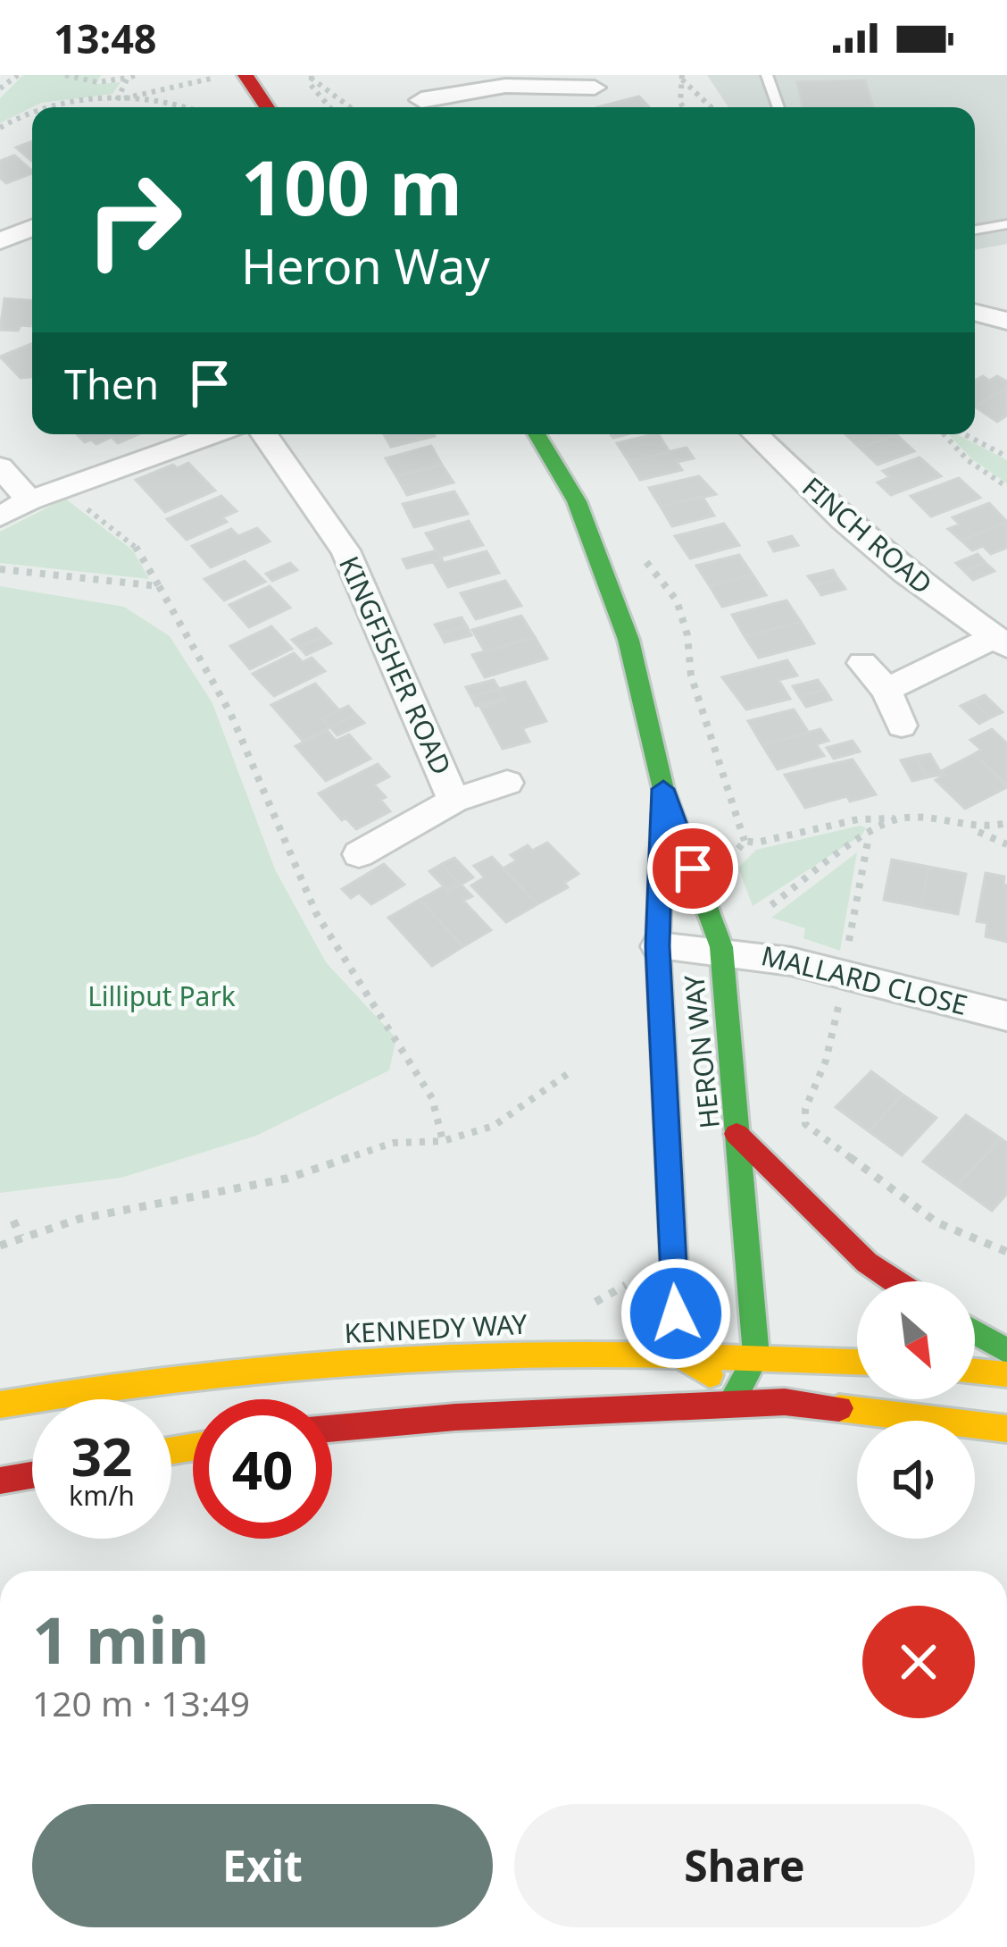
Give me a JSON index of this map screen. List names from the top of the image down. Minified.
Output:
{"streets":{"street":["FINCH ROAD","KINGFISHER ROAD","MALLARD CLOSE","HERON WAY","KENNEDY WAY"]},"crossings":[["MALLARD CLOSE","HERON WAY"],["HERON WAY","KENNEDY WAY"]],"parks":["Lilliput Park"],"north":"bottom right","page":{"status":"13:48","turn":["100 m","Heron Way"],"then":"Then","speed":"32 km/h","limit":"40","heading":["1 min","120 m · 13:49"],"buttons":["Exit","Share"]}}
